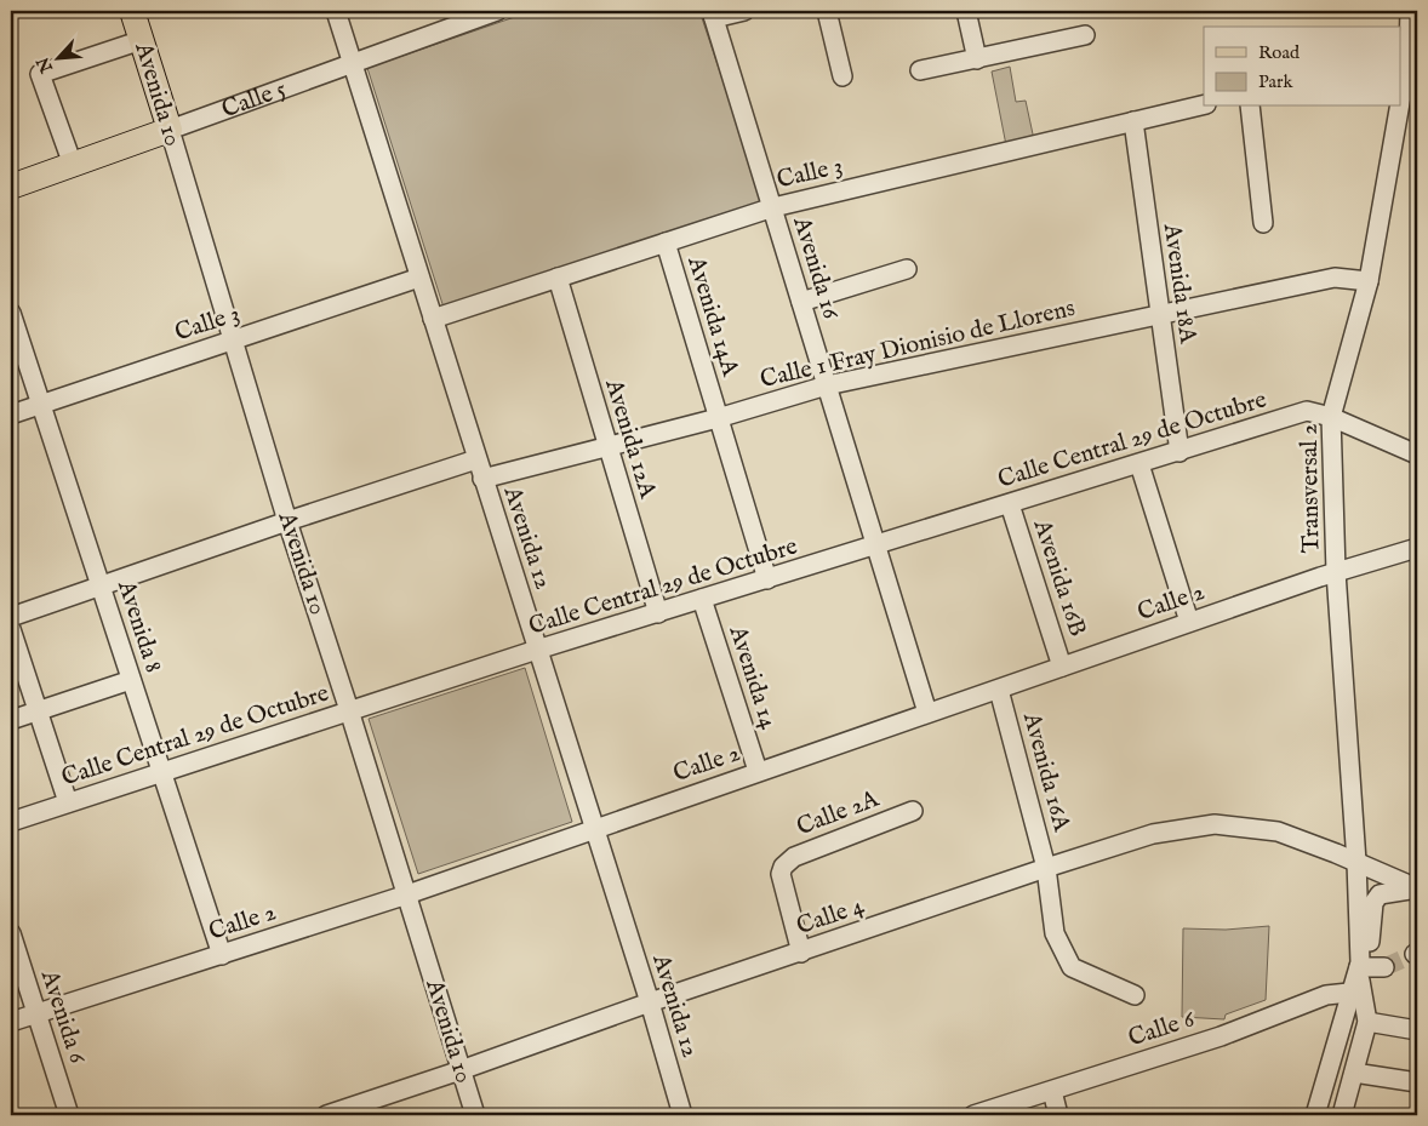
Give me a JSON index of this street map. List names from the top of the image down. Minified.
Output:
{"streets":{"main road":["Avenida 10","Calle 5"],"street":["Calle 3","Avenida 16","Avenida 18A","Avenida 14A","Calle 1 Fray Dionisio de Llorens","Avenida 12A","Calle Central 29 de Octubre","Transversal 2","Avenida 12","Avenida 16B","Calle 2","Avenida 8","Avenida 14","Avenida 16A","Calle 2A","Calle 4","Avenida 6","Calle 6"]},"crossings":[["Avenida 10","Calle 5"],["Avenida 10","Calle 3"],["Avenida 10","Calle Central 29 de Octubre"],["Avenida 10","Calle 2"],["Avenida 10","Calle 4"],["Calle 5","Avenida 12"],["Calle 3","Avenida 16"],["Calle 3","Avenida 18A"],["Calle 3","Avenida 14A"],["Calle 3","Avenida 12A"],["Calle 3","Avenida 12"],["Calle 3","Avenida 8"],["Avenida 16","Calle 1 Fray Dionisio de Llorens"],["Avenida 16","Calle Central 29 de Octubre"],["Avenida 16","Calle 2"],["Avenida 18A","Calle 1 Fray Dionisio de Llorens"],["Avenida 18A","Calle Central 29 de Octubre"],["Avenida 14A","Calle 1 Fray Dionisio de Llorens"],["Avenida 14A","Calle Central 29 de Octubre"],["Calle 1 Fray Dionisio de Llorens","Avenida 12A"],["Calle 1 Fray Dionisio de Llorens","Transversal 2"],["Calle 1 Fray Dionisio de Llorens","Avenida 12"],["Avenida 12A","Calle Central 29 de Octubre"],["Calle Central 29 de Octubre","Transversal 2"],["Calle Central 29 de Octubre","Avenida 12"],["Calle Central 29 de Octubre","Avenida 16B"],["Calle Central 29 de Octubre","Avenida 8"],["Calle Central 29 de Octubre","Avenida 14"],["Transversal 2","Calle 2"],["Transversal 2","Calle 4"],["Avenida 12","Calle 2"],["Avenida 12","Calle 4"],["Avenida 16B","Calle 2"],["Calle 2","Avenida 8"],["Calle 2","Avenida 14"],["Calle 2","Avenida 16A"],["Calle 2","Avenida 6"],["Avenida 16A","Calle 4"],["Calle 2A","Calle 4"]],"legend":["Road","Park"],"north":"bottom left"}
